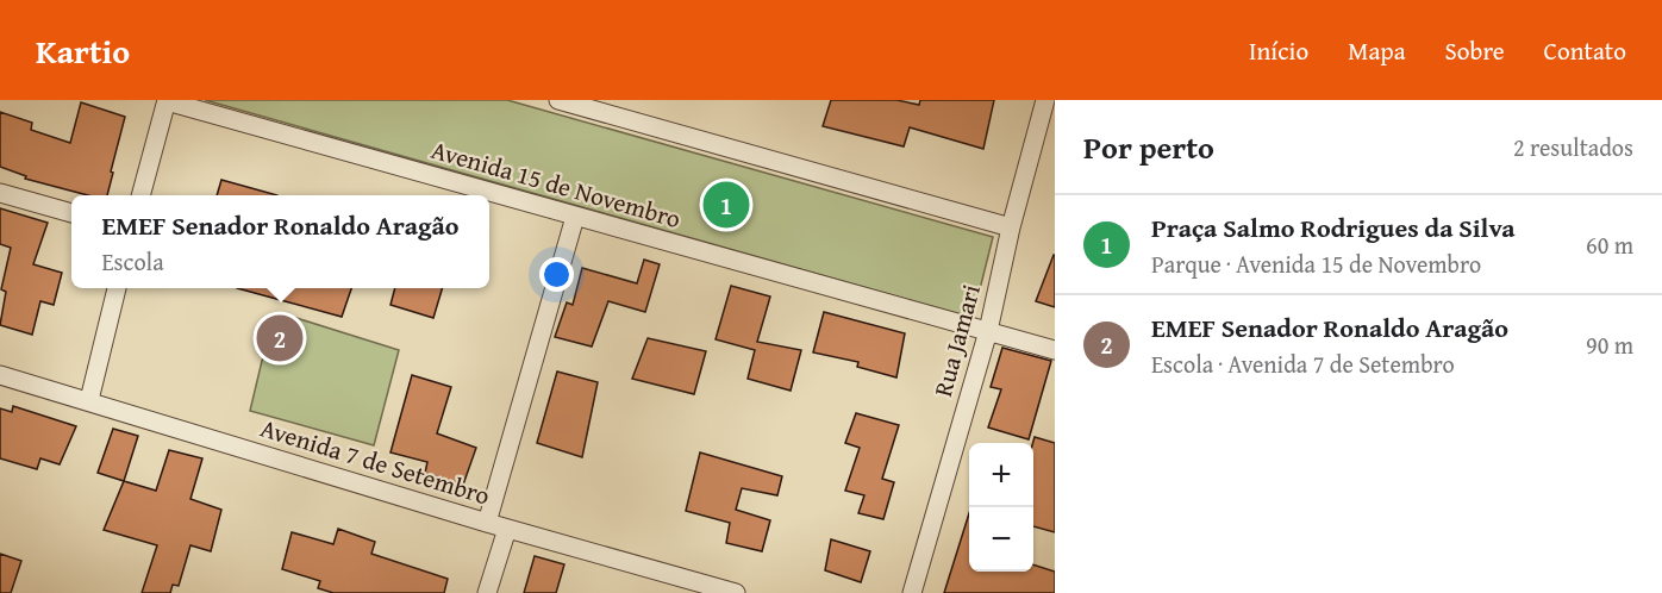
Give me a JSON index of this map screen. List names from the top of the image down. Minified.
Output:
{"streets":{"street":["Avenida 15 de Novembro","Rua Jamari","Avenida 7 de Setembro"]},"crossings":[["Avenida 15 de Novembro","Rua Jamari"]],"page":{"header":"Kartio","nav":["Início","Mapa","Sobre","Contato"],"heading":["Por perto","2 resultados"],"pins":["1","2"],"list":[{"mark":"1","name":"Praça Salmo Rodrigues da Silva","note":"Parque · Avenida 15 de Novembro","value":"60 m"},{"mark":"2","name":"EMEF Senador Ronaldo Aragão","note":"Escola · Avenida 7 de Setembro","value":"90 m"}],"popup":["EMEF Senador Ronaldo Aragão","Escola"],"map_buttons":["+","−"]}}
